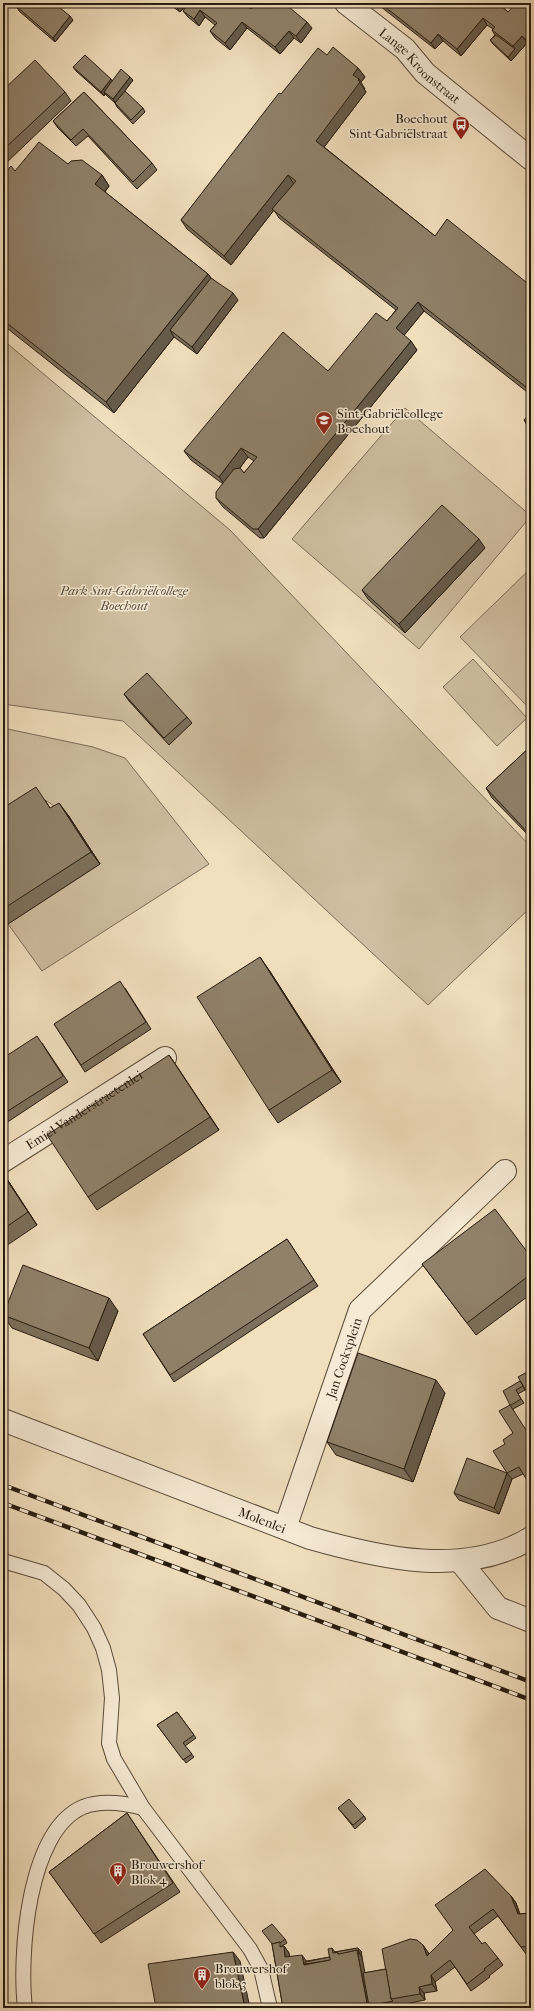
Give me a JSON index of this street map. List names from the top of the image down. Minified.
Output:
{"streets":{"street":["Lange Kroonstraat","Emiel Vanderstraetenlei","Jan Cockxplein","Molenlei"]},"crossings":[["Jan Cockxplein","Molenlei"]],"parks":["Park Sint-Gabriëlcollege Boechout"],"places":{"bus stop":["Boechout Sint-Gabriëlstraat"],"school or university":["Sint-Gabriëlcollege Boechout"],"building":["Brouwershof Blok 4","Brouwershof blok 3"]}}
